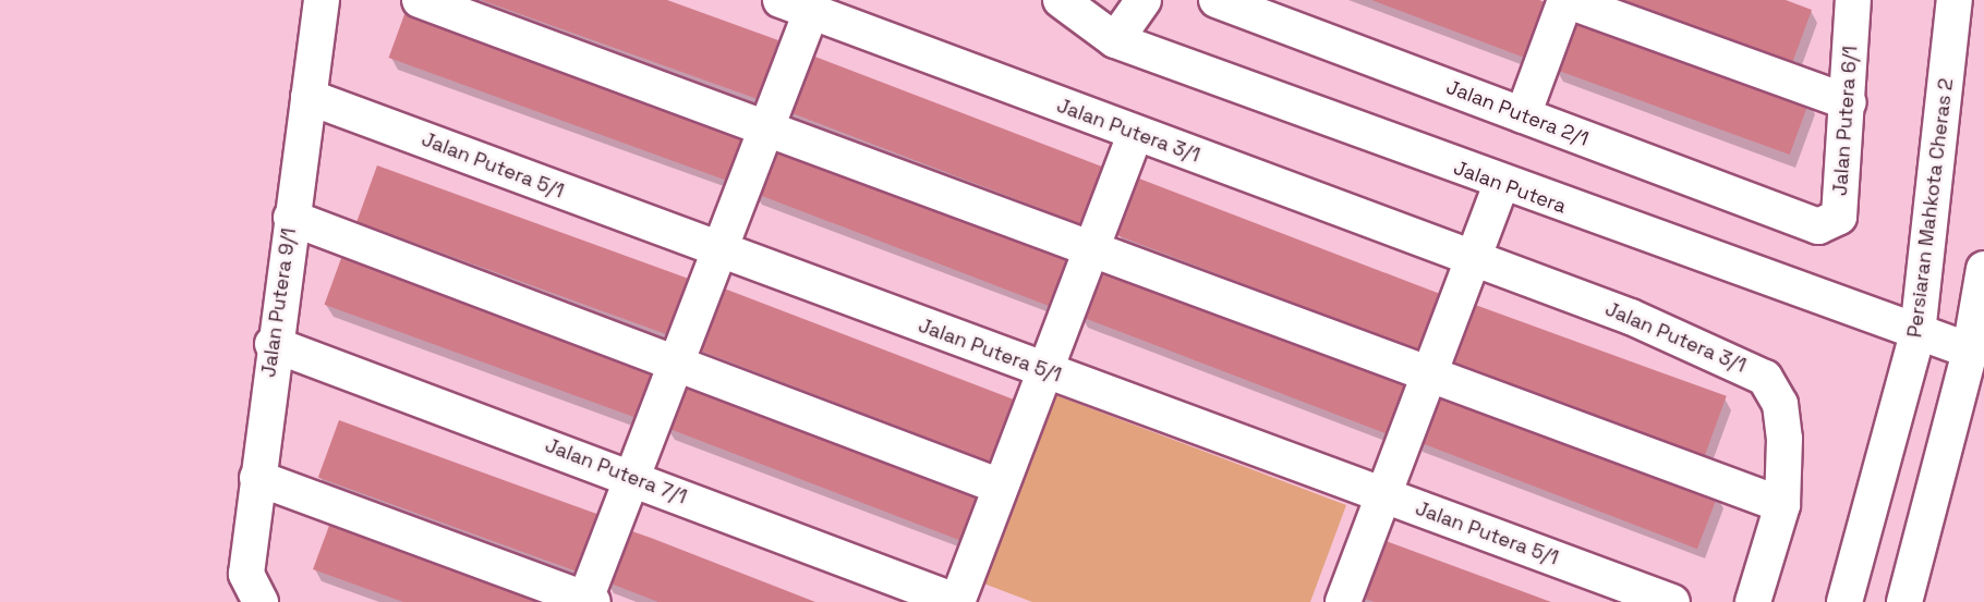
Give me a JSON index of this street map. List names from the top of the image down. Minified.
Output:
{"streets":{"street":["Jalan Putera 2/1","Jalan Putera 6/1","Jalan Putera 3/1","Jalan Putera 5/1","Jalan Putera","Persiaran Mahkota Cheras 2","Jalan Putera 9/1","Jalan Putera 7/1"]},"crossings":[["Jalan Putera 2/1","Jalan Putera 6/1"],["Jalan Putera 5/1","Jalan Putera 9/1"],["Jalan Putera","Persiaran Mahkota Cheras 2"],["Jalan Putera 9/1","Jalan Putera 7/1"]]}
